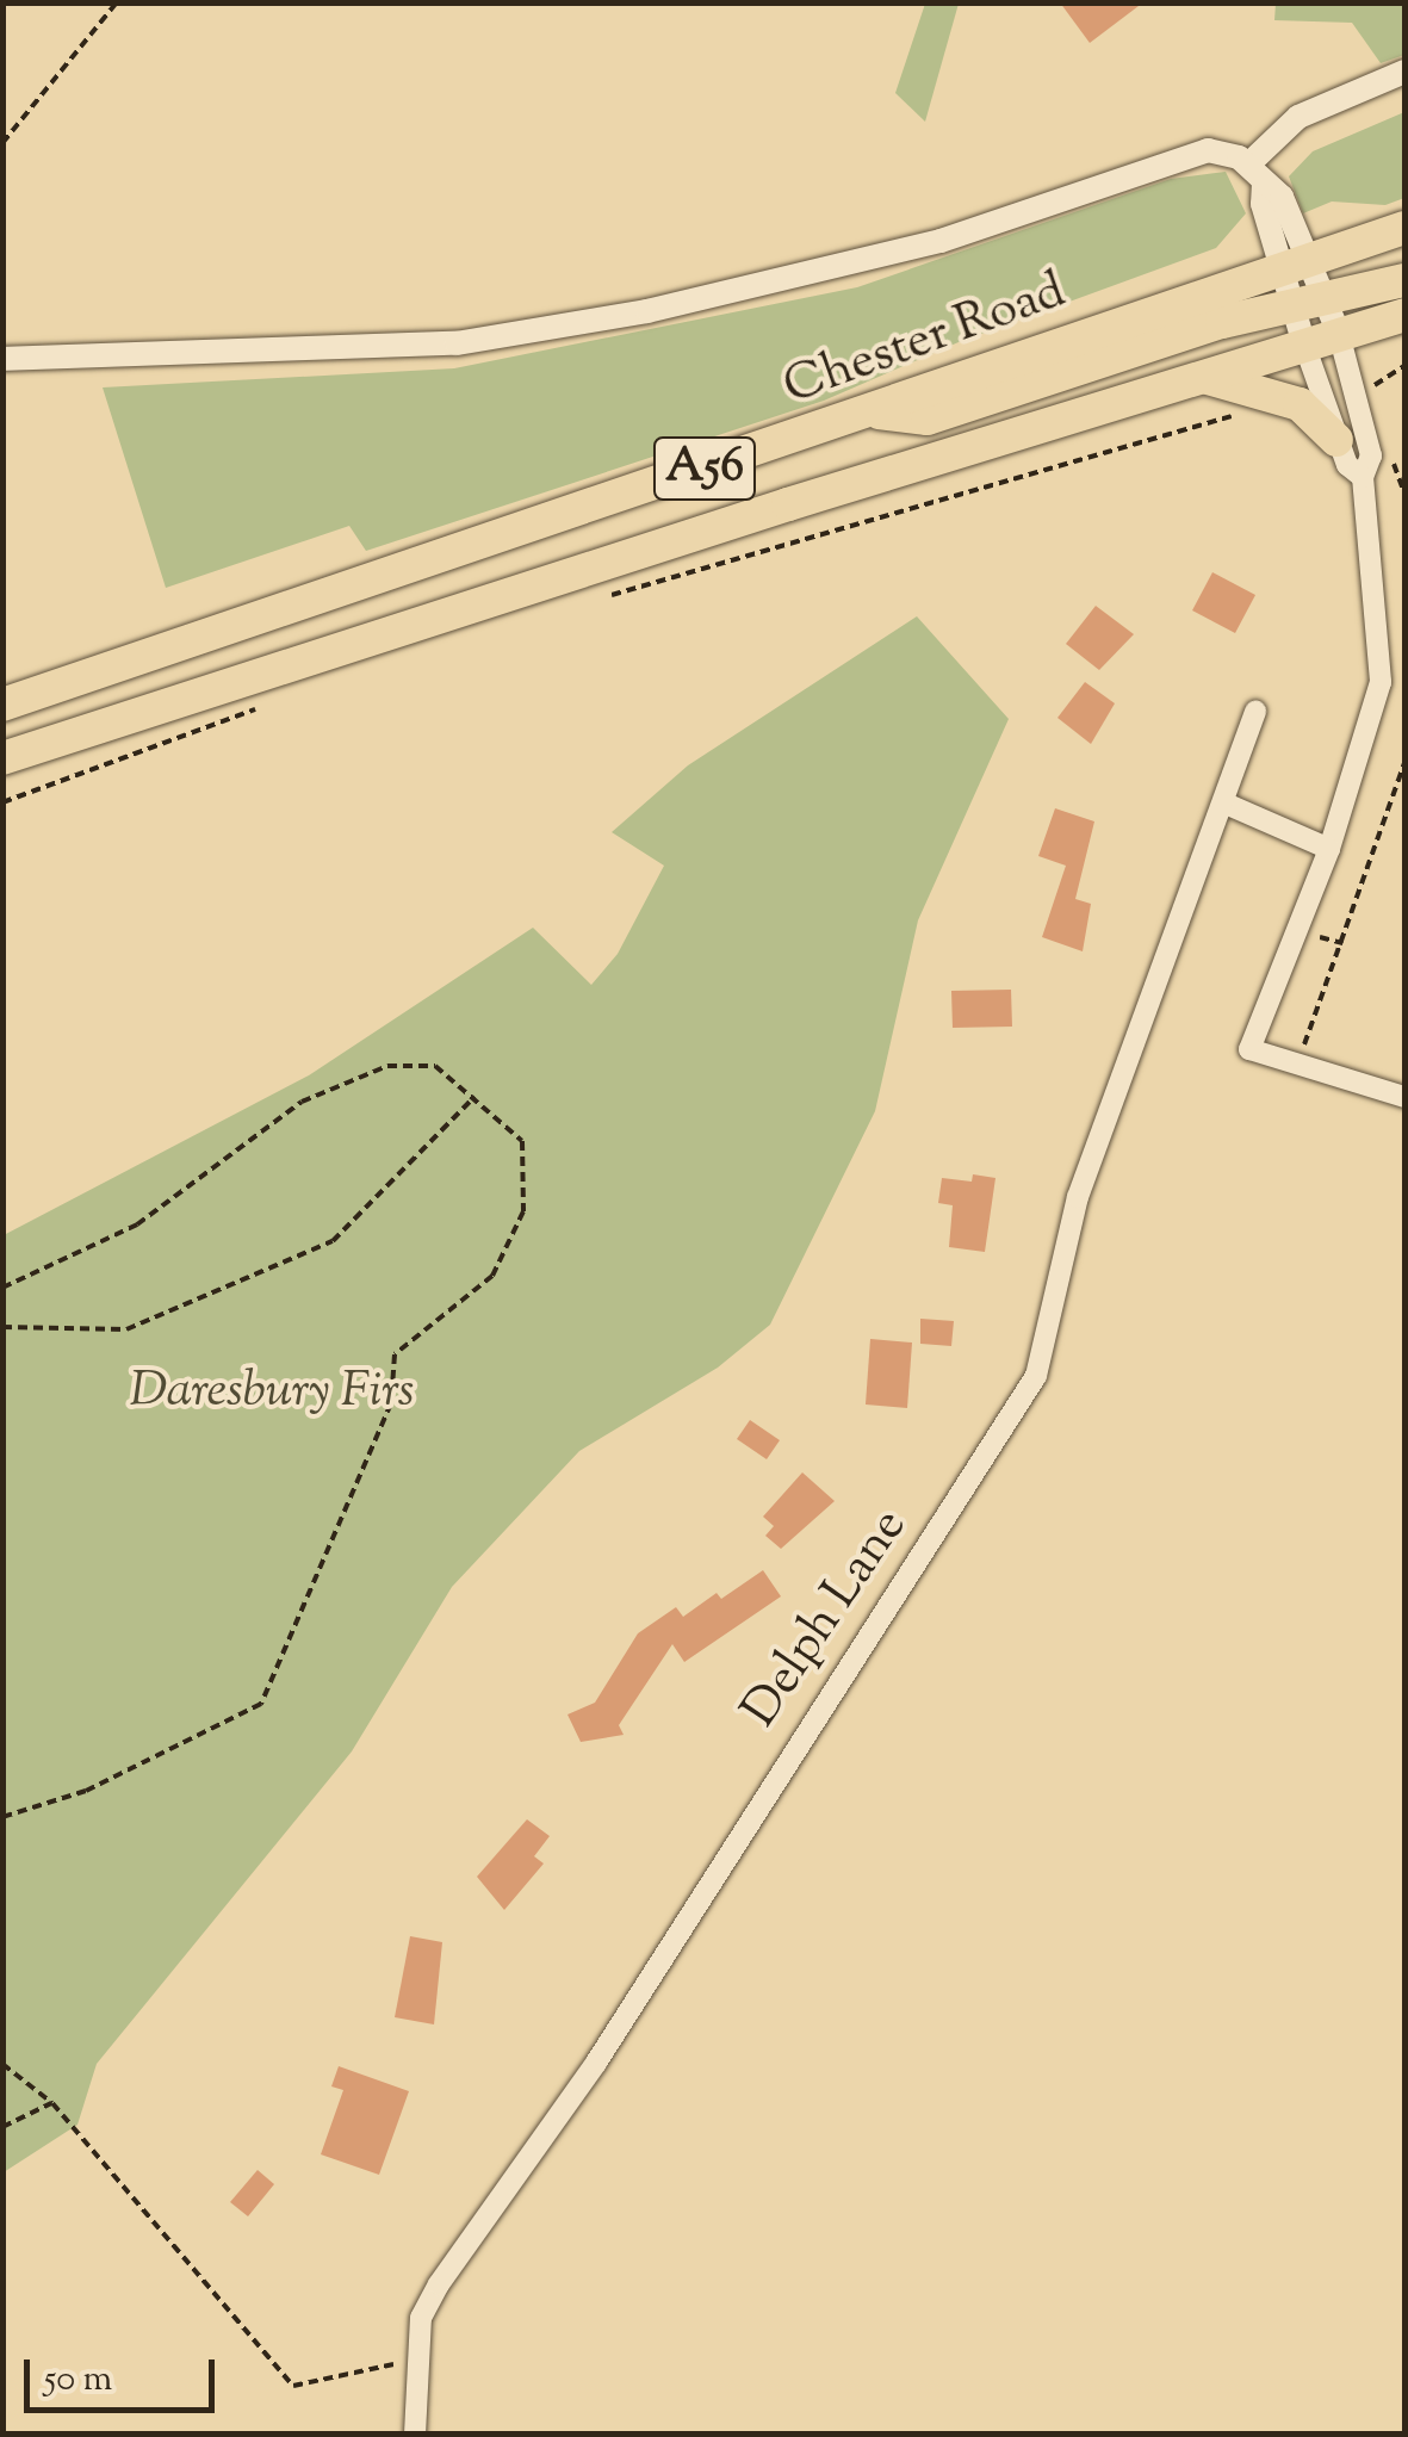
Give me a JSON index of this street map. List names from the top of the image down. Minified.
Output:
{"streets":{"highway":["Chester Road","A56"],"street":["Delph Lane"]},"parks":["Daresbury Firs"],"scale_bar":"50 m"}
